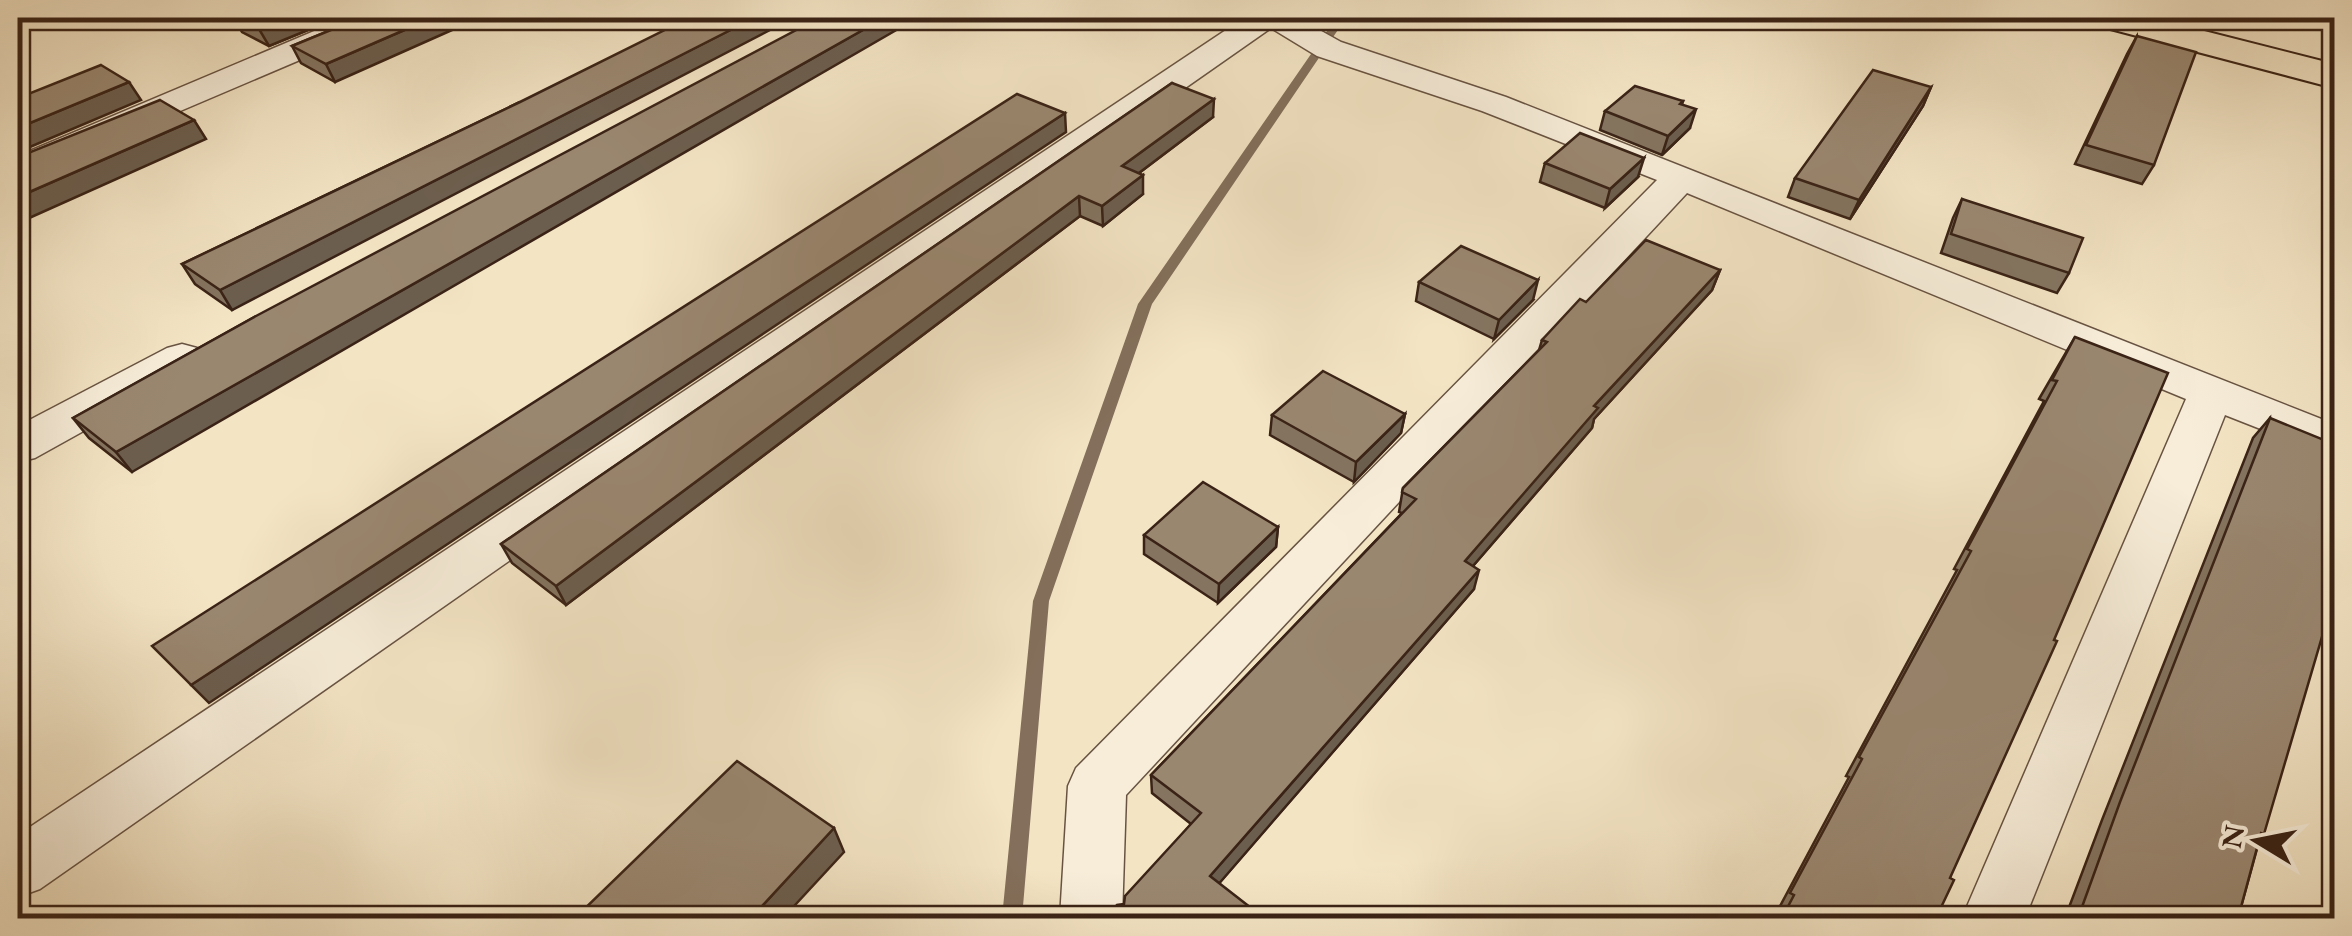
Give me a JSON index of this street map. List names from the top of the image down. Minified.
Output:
{"north":"left"}
